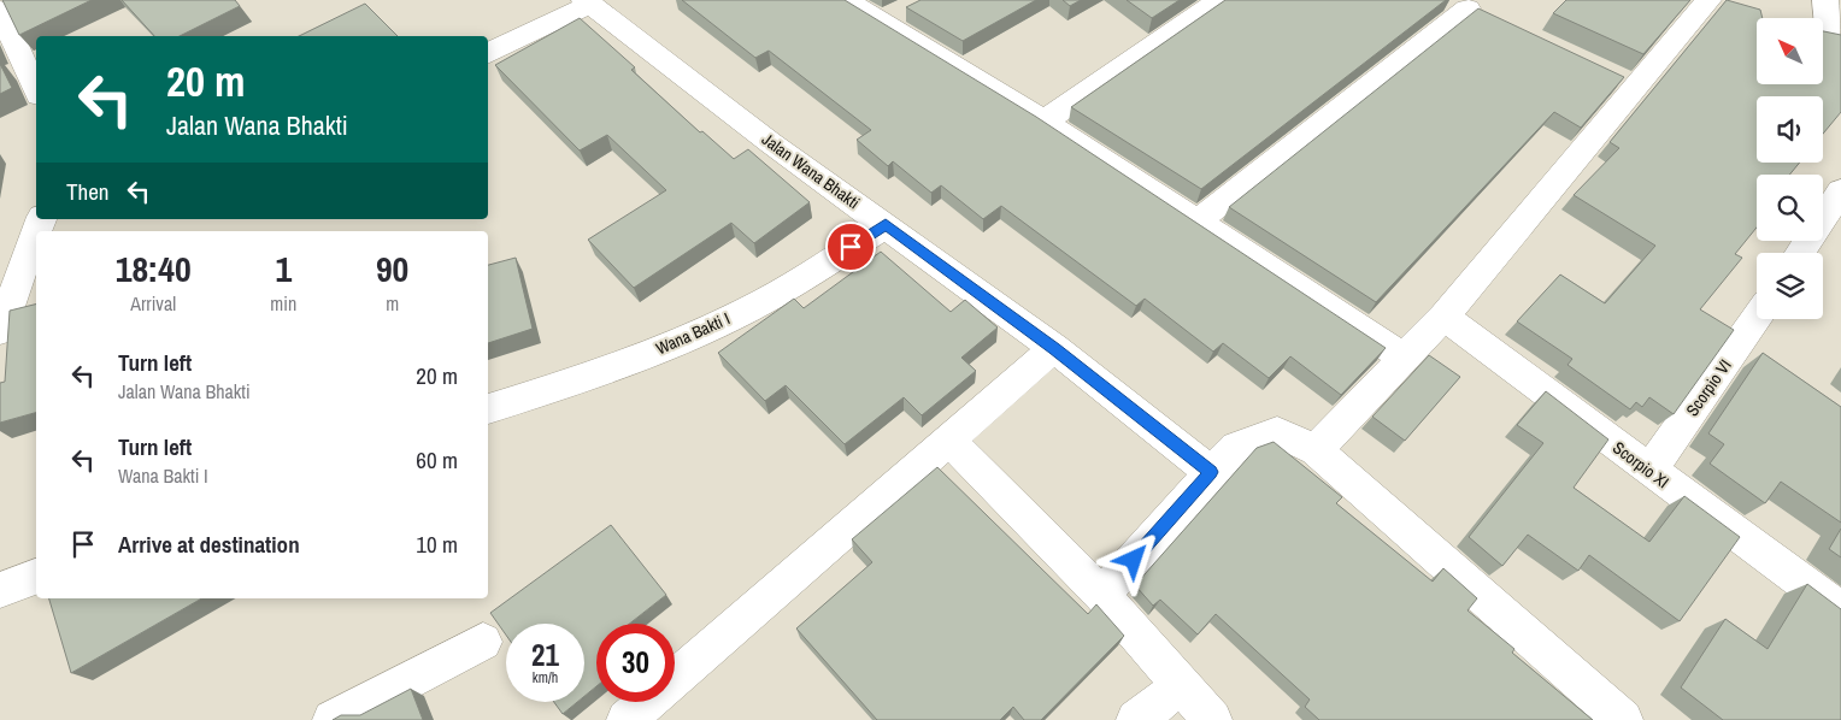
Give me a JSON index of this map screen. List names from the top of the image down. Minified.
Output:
{"streets":{"street":["Jalan Wana Bhakti","Wana Bakti I","Scorpio VI","Scorpio XI"]},"crossings":[["Jalan Wana Bhakti","Wana Bakti I"],["Scorpio VI","Scorpio XI"]],"north":"top left","page":{"turn":["20 m","Jalan Wana Bhakti"],"then":"Then","eta":["18:40","Arrival","1","min","90","m"],"list":[{"name":"Turn left","note":"Jalan Wana Bhakti","value":"20 m"},{"name":"Turn left","note":"Wana Bakti I","value":"60 m"},{"name":"Arrive at destination","value":"10 m"}],"speed":"21 km/h","limit":"30"}}
